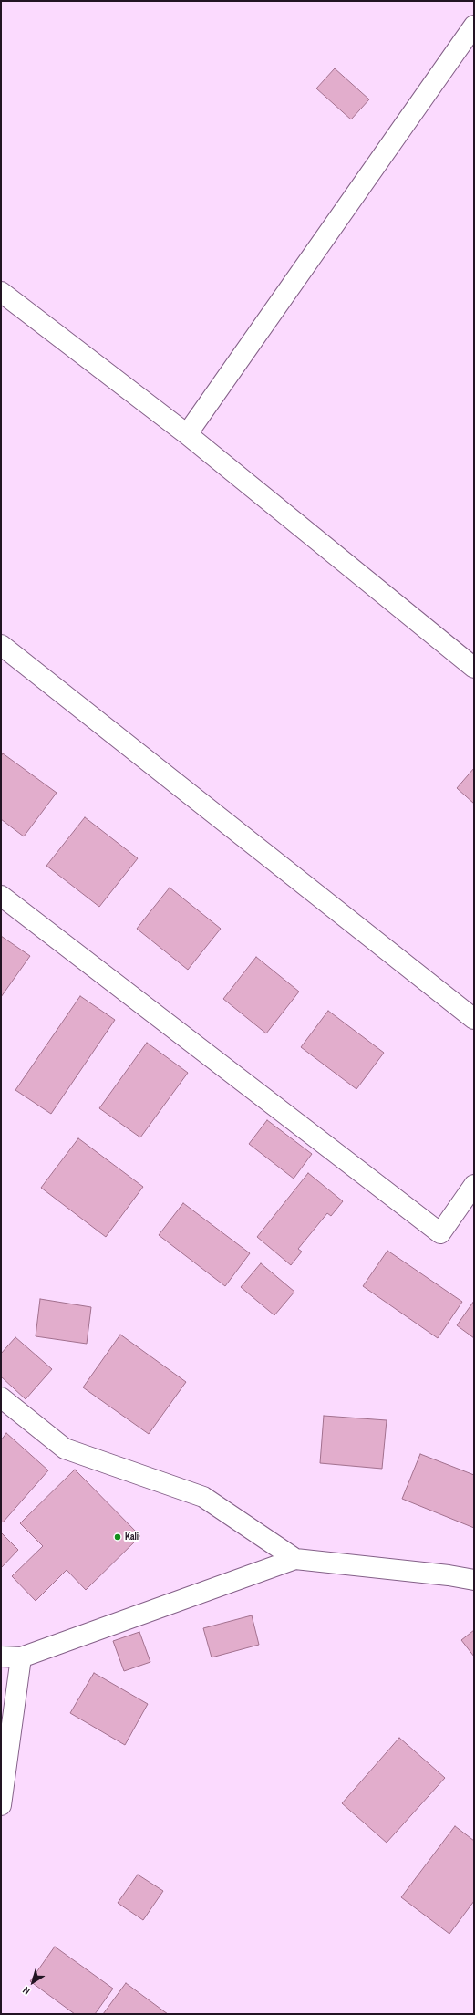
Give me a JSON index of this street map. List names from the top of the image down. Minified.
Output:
{"places":["Kali"],"north":"bottom left"}
